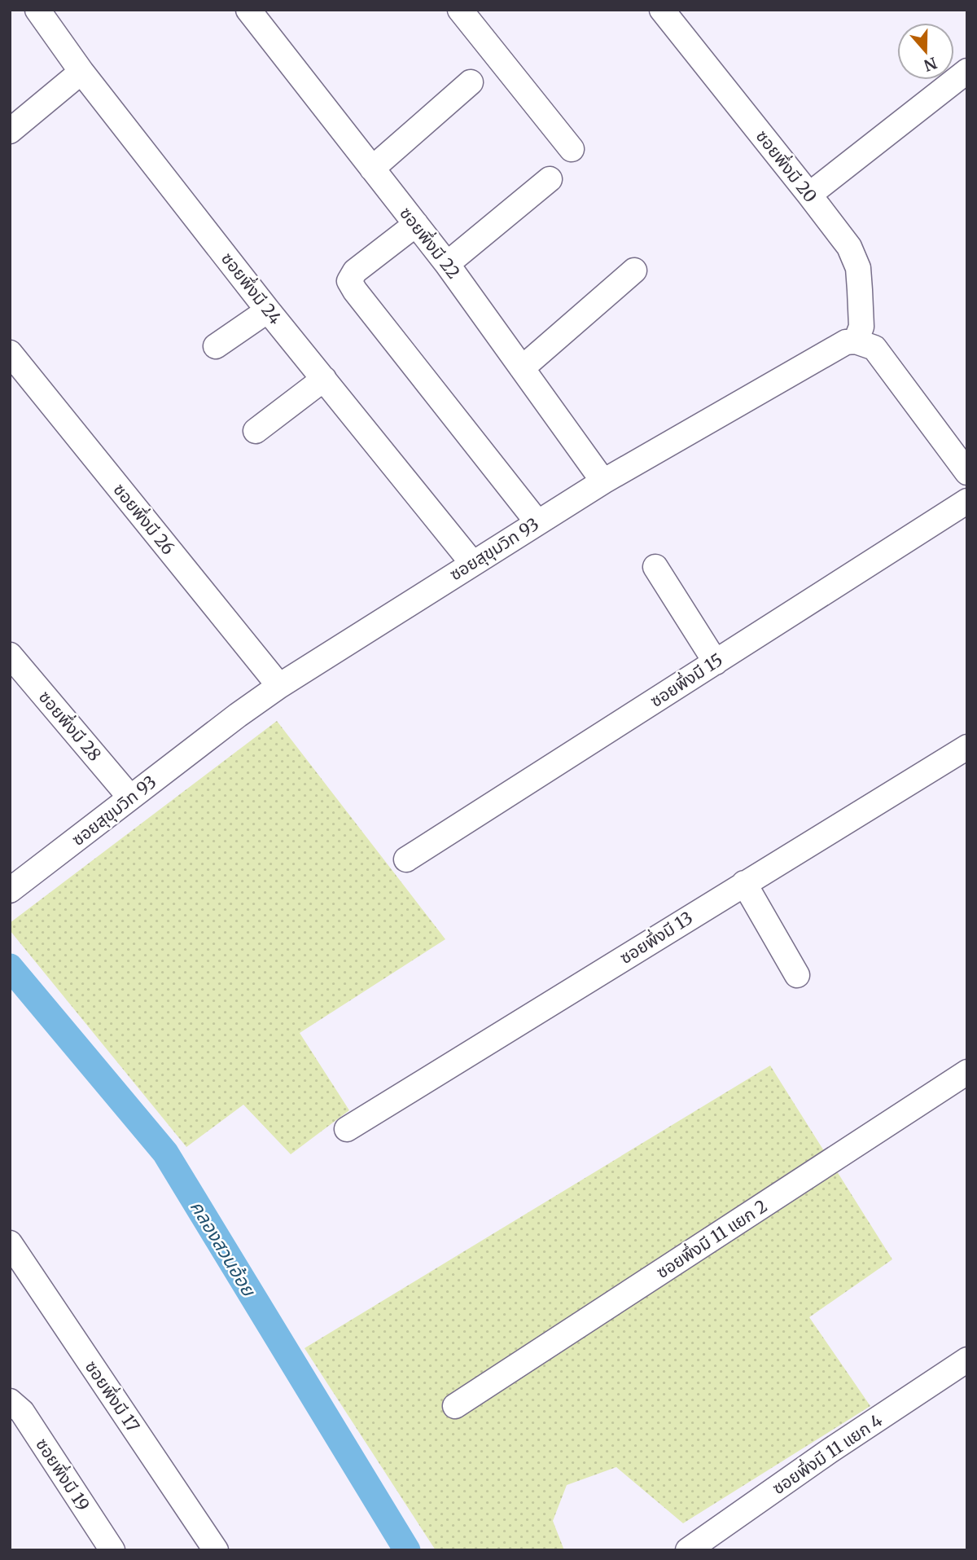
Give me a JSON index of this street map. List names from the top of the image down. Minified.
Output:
{"streets":{"street":["ซอยพึ่งมี 20","ซอยพึ่งมี 22","ซอยพึ่งมี 24","ซอยพึ่งมี 26","ซอยสุขุมวิท 93","ซอยพึ่งมี 15","ซอยพึ่งมี 28","ซอยพึ่งมี 13","ซอยพึ่งมี 11 แยก 2","ซอยพึ่งมี 17","ซอยพึ่งมี 11 แยก 4","ซอยพึ่งมี 19"]},"crossings":[["ซอยพึ่งมี 20","ซอยสุขุมวิท 93"],["ซอยพึ่งมี 22","ซอยสุขุมวิท 93"],["ซอยพึ่งมี 24","ซอยสุขุมวิท 93"],["ซอยพึ่งมี 26","ซอยสุขุมวิท 93"],["ซอยสุขุมวิท 93","ซอยพึ่งมี 28"]],"water":["คลองสวนอ้อย"],"north":"bottom"}
